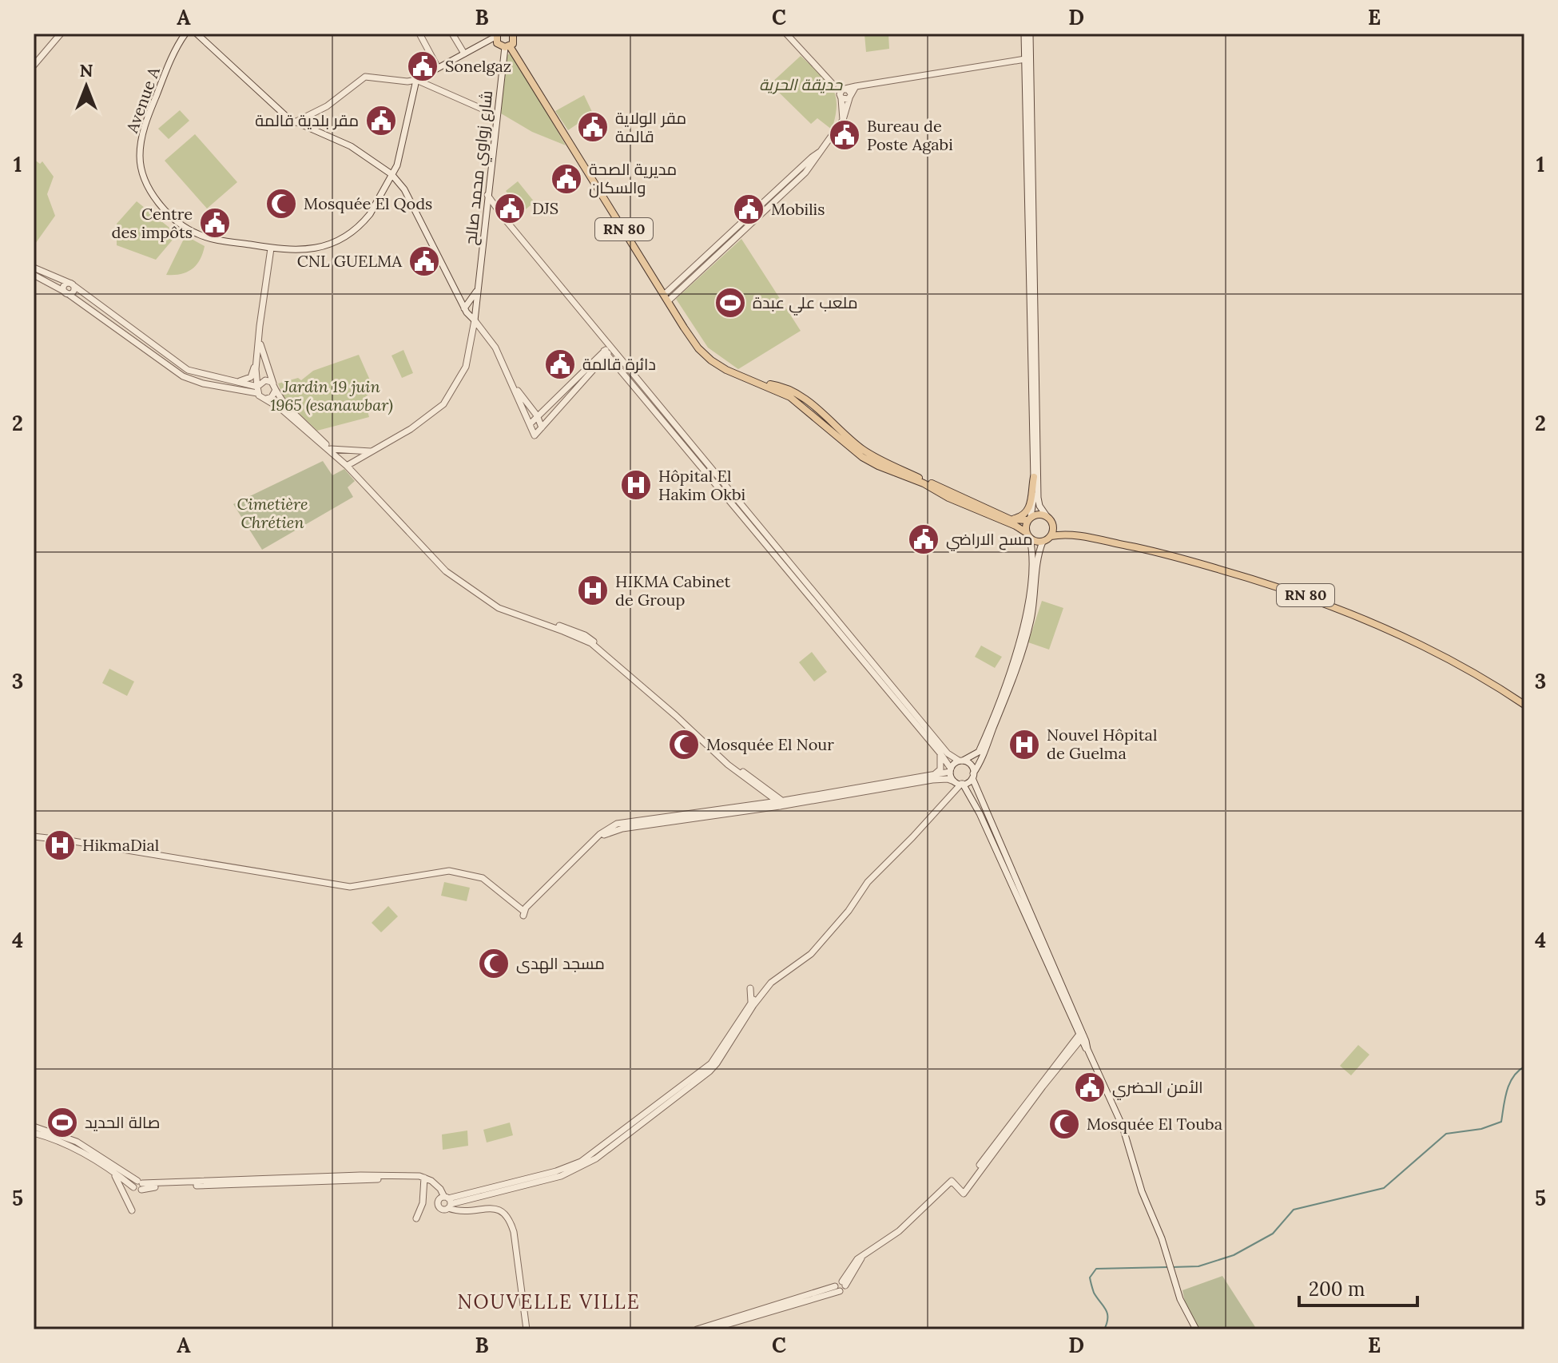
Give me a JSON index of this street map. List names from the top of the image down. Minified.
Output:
{"streets":{"main road":["RN 80"],"street":["Avenue A","شارع زواوي محمد صالح"]},"crossings":[["شارع زواوي محمد صالح","RN 80"]],"districts":["NOUVELLE VILLE"],"parks":["حديقة الحرية","Jardin 19 juin 1965 (esanawbar)","Cimetière Chrétien"],"places":{"public building":["Sonelgaz","مقر بلدية قالمة","مقر الولاية قالمة","Bureau de Poste Agabi","مديرية الصحة والسكان","DJS","Mobilis","Centre des impôts","CNL GUELMA","دائرة قالمة","مسح الاراضي","الأمن الحضري"],"mosque":["Mosquée El Qods","Mosquée El Nour","مسجد الهدى","Mosquée El Touba"],"sports":["ملعب علي عبدة","صالة الحديد"],"hospital":["Hôpital El Hakim Okbi","HIKMA Cabinet de Group","Nouvel Hôpital de Guelma","HikmaDial"]},"scale_bar":"200 m","north":"top","grid":{"columns":["A","B","C","D","E"],"rows":["1","2","3","4","5"]}}
